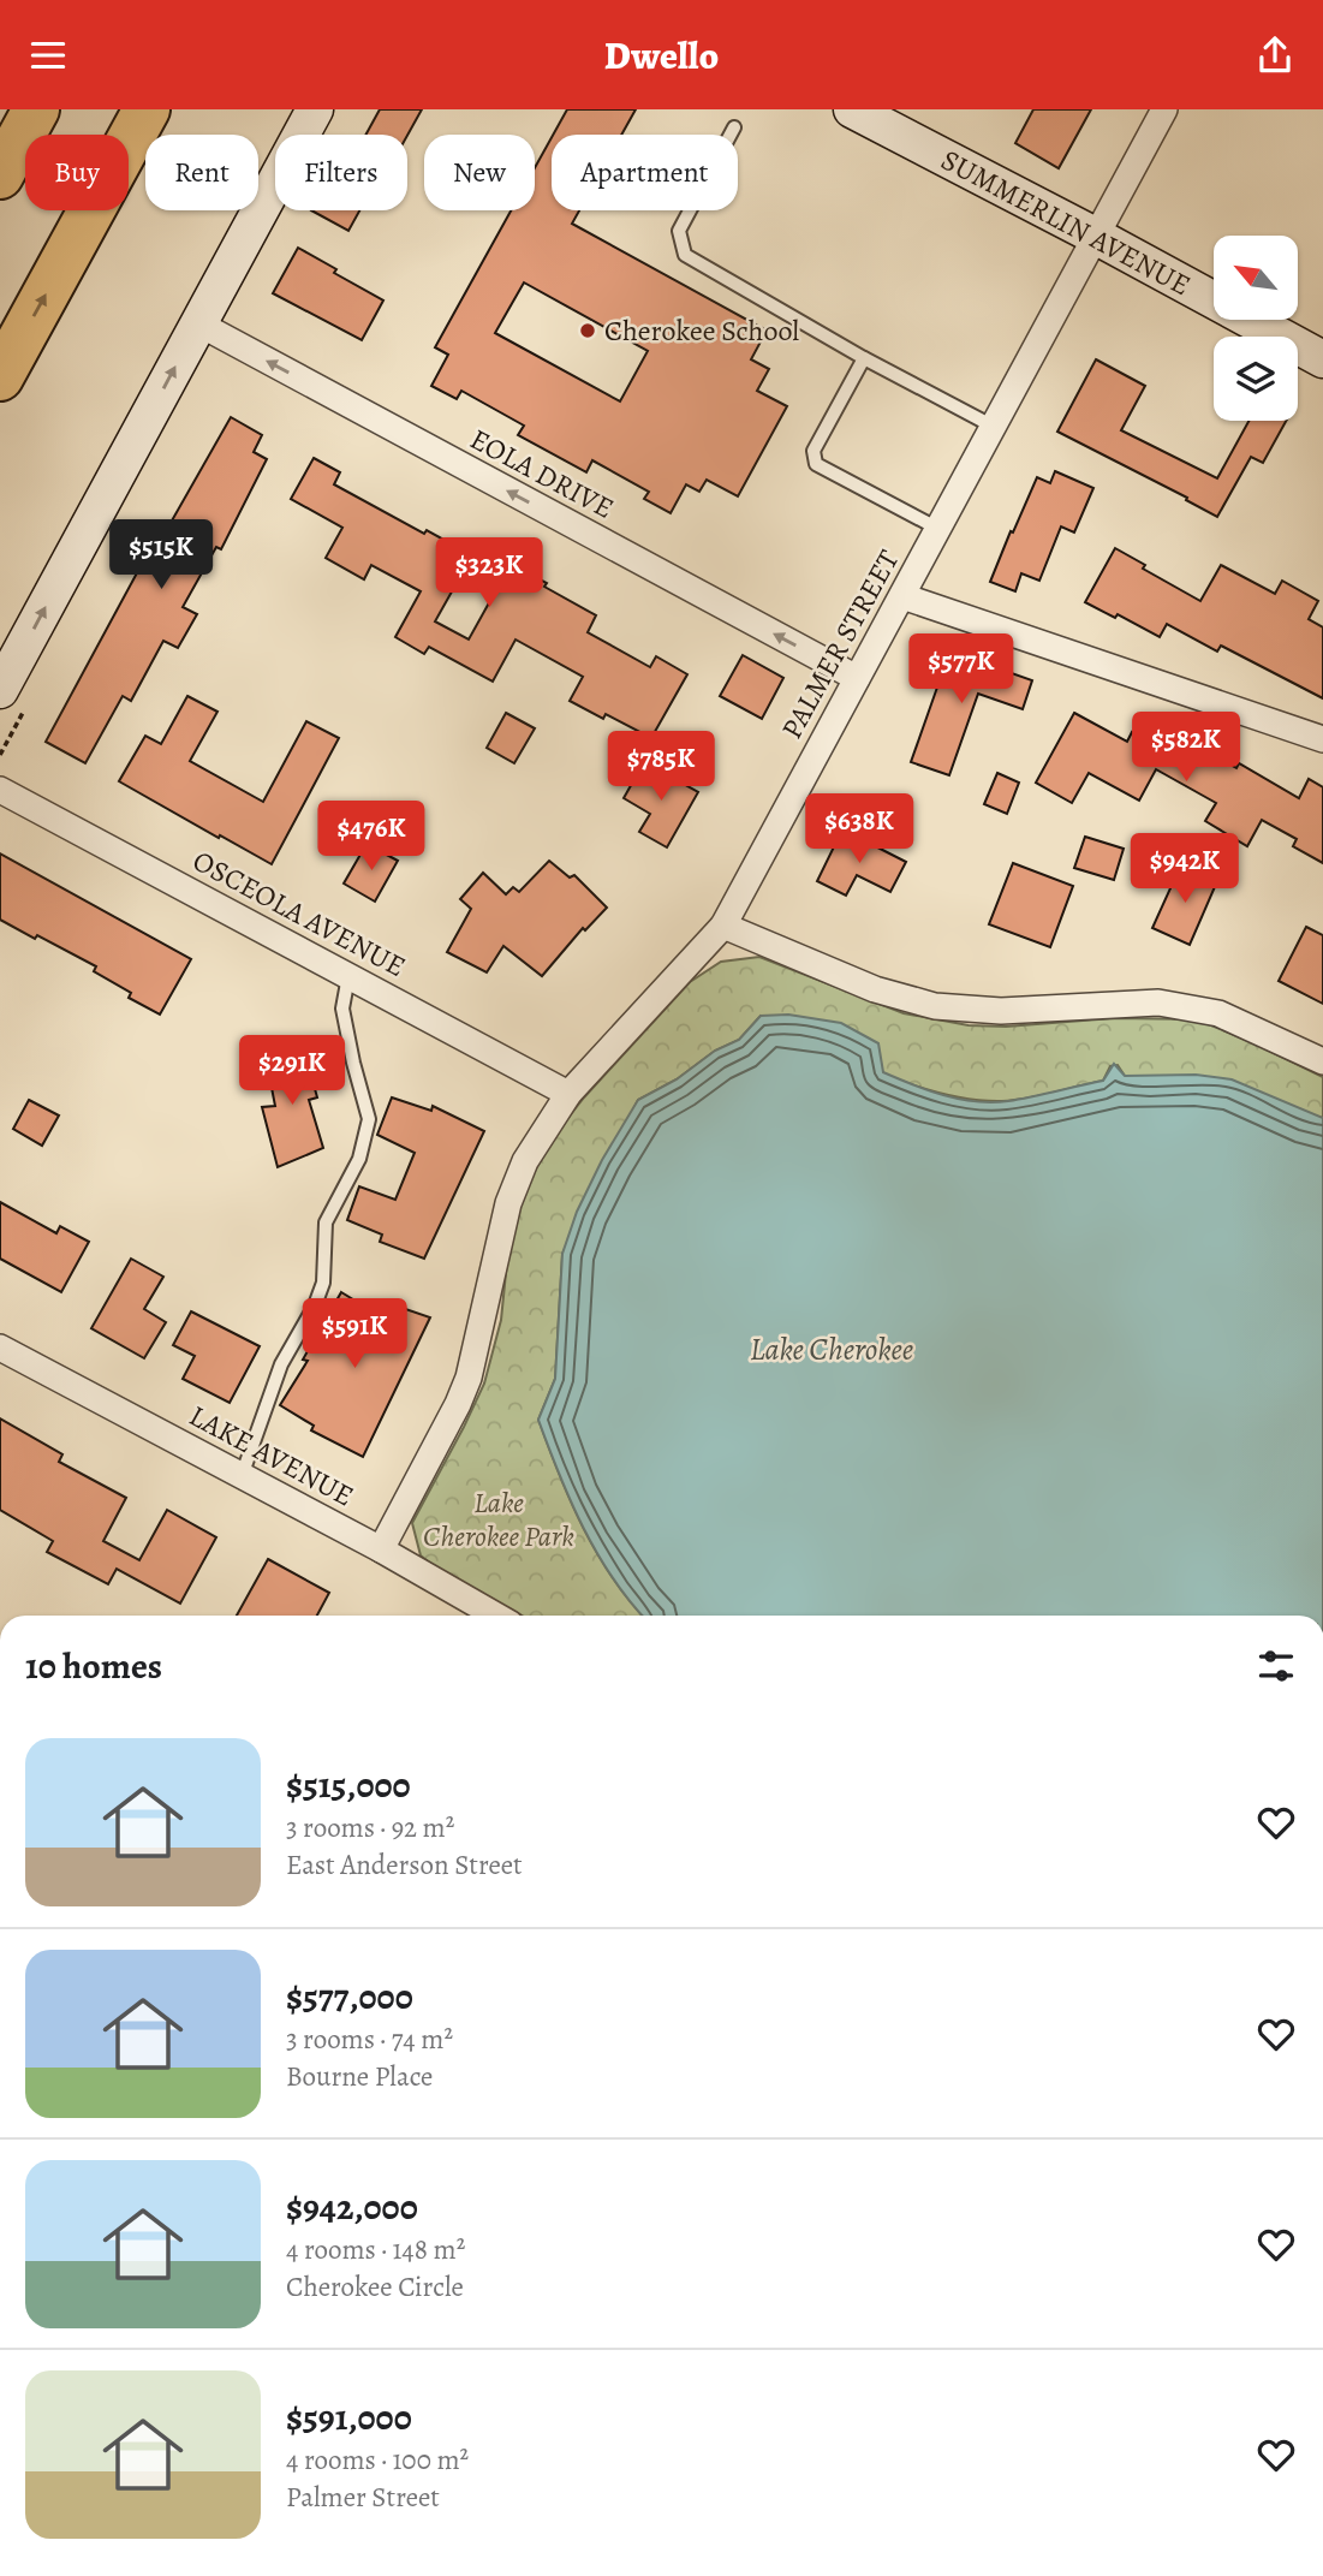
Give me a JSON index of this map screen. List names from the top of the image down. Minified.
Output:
{"streets":{"main road":["SUMMERLIN AVENUE"],"street":["EOLA DRIVE","PALMER STREET","OSCEOLA AVENUE","LAKE AVENUE"]},"crossings":[["SUMMERLIN AVENUE","PALMER STREET"],["EOLA DRIVE","PALMER STREET"],["PALMER STREET","OSCEOLA AVENUE"],["PALMER STREET","LAKE AVENUE"]],"one_way":["EOLA DRIVE"],"water":["Lake Cherokee"],"parks":["Lake Cherokee Park"],"places":["Cherokee School"],"north":"top left","page":{"header":"Dwello","chip":["Buy","Rent","Filters","New","Apartment"],"price":["$515K","$323K","$577K","$582K","$785K","$638K","$476K","$942K","$291K","$591K"],"heading":"10 homes","list":[{"name":"$515,000","note":"3 rooms · 92 m² · East Anderson Street"},{"name":"$577,000","note":"3 rooms · 74 m² · Bourne Place"},{"name":"$942,000","note":"4 rooms · 148 m² · Cherokee Circle"},{"name":"$591,000","note":"4 rooms · 100 m² · Palmer Street"}]}}
